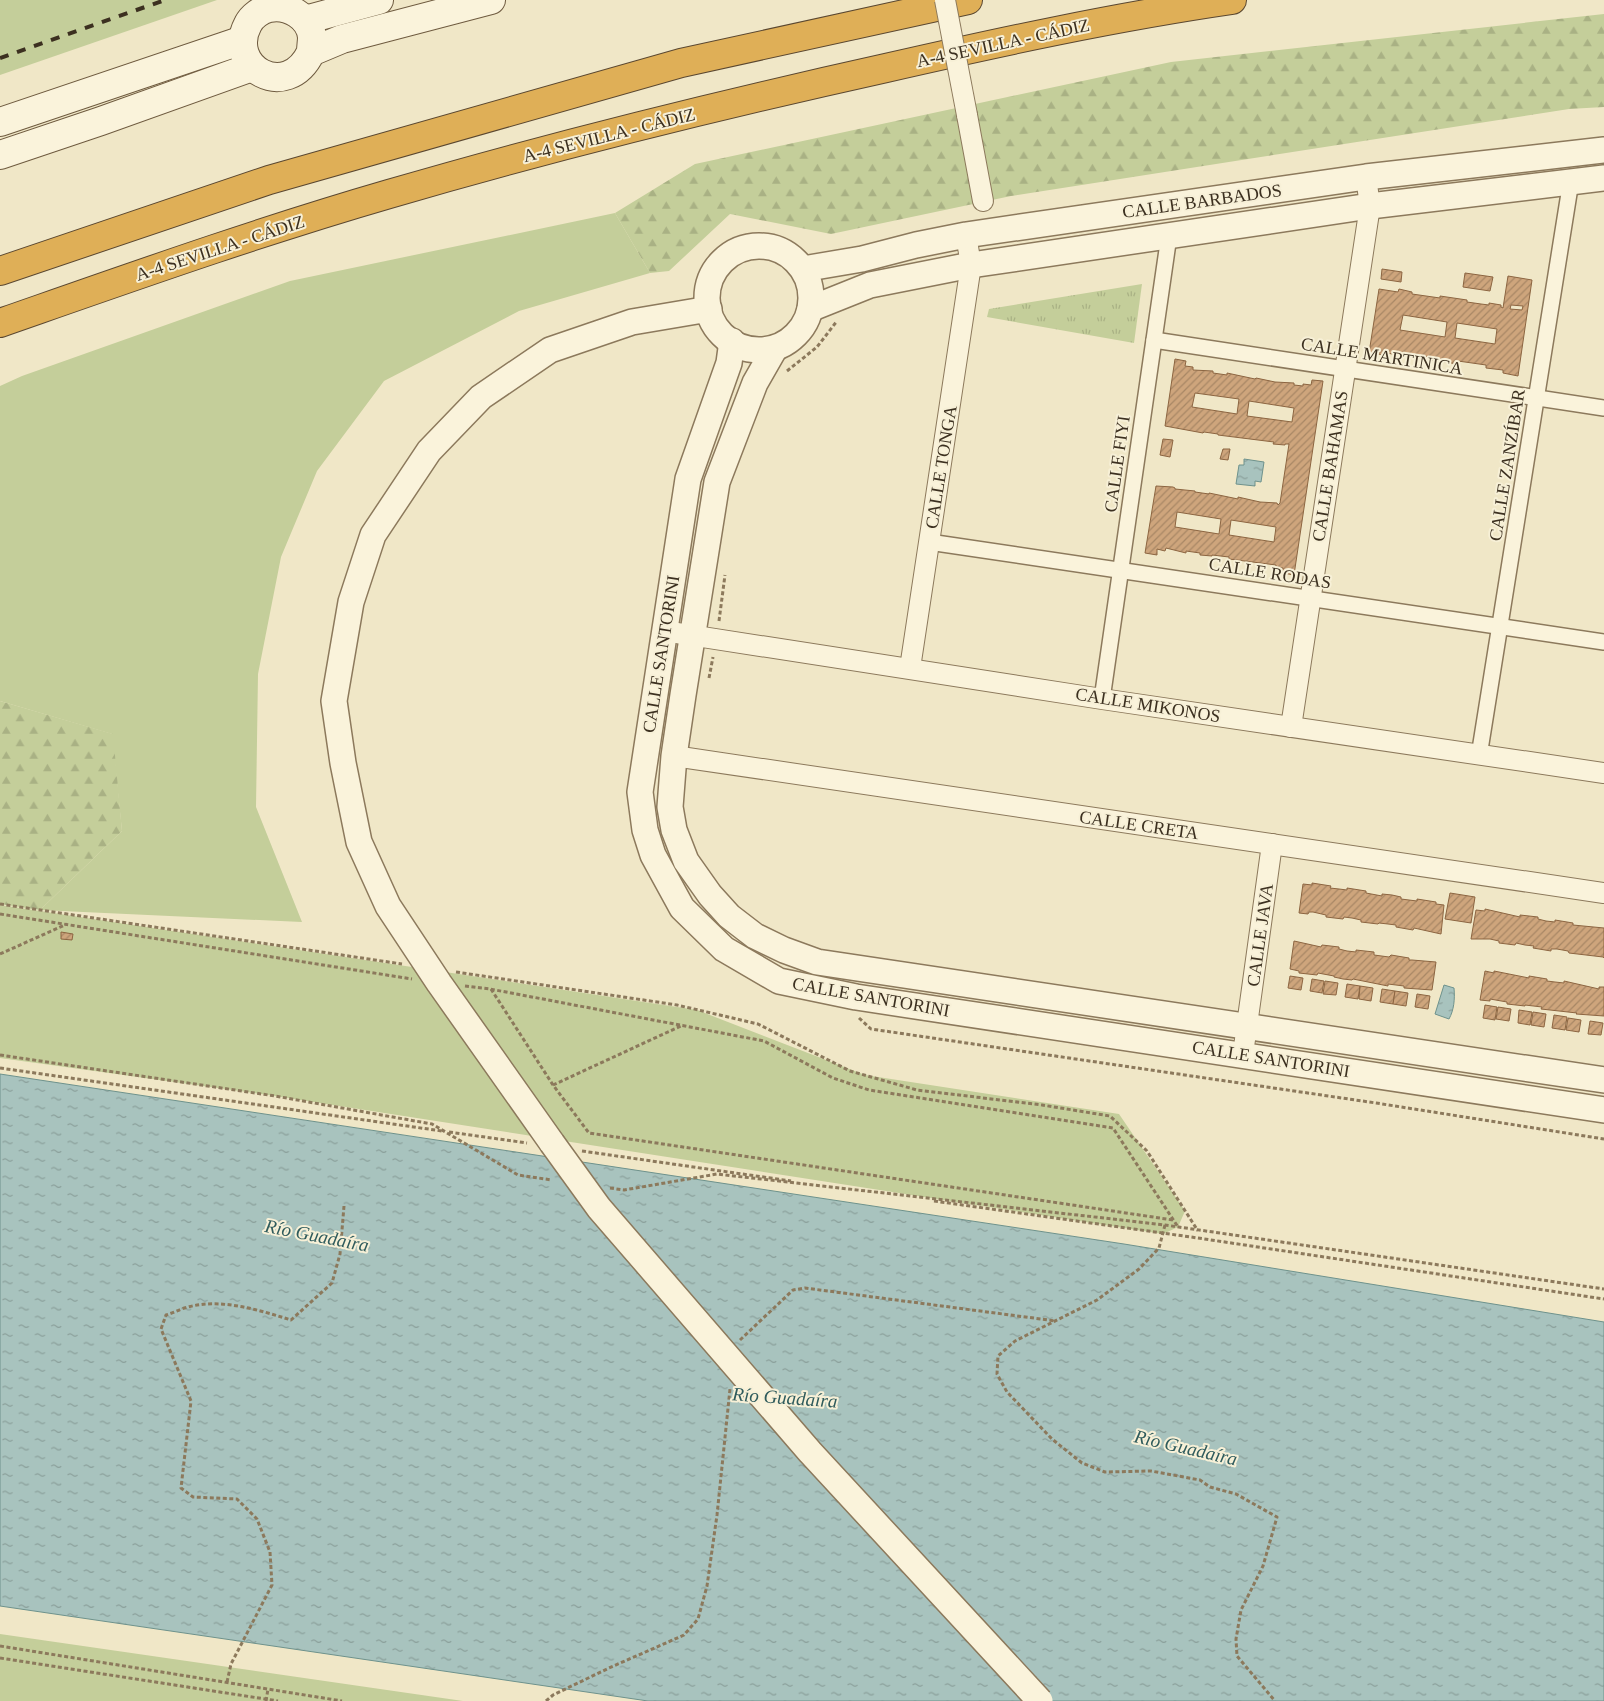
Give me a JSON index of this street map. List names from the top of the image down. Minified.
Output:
{"streets":{"highway":["A-4 SEVILLA - CÁDIZ"],"street":["CALLE BARBADOS","CALLE MARTINICA","CALLE FIYI","CALLE ZANZÍBAR","CALLE BAHAMAS","CALLE TONGA","CALLE RODAS","CALLE SANTORINI","CALLE MIKONOS","CALLE CRETA","CALLE JAVA"]},"crossings":[["CALLE BARBADOS","CALLE FIYI"],["CALLE BARBADOS","CALLE ZANZÍBAR"],["CALLE BARBADOS","CALLE BAHAMAS"],["CALLE BARBADOS","CALLE TONGA"],["CALLE BARBADOS","CALLE SANTORINI"],["CALLE MARTINICA","CALLE FIYI"],["CALLE MARTINICA","CALLE ZANZÍBAR"],["CALLE MARTINICA","CALLE BAHAMAS"],["CALLE FIYI","CALLE RODAS"],["CALLE FIYI","CALLE MIKONOS"],["CALLE ZANZÍBAR","CALLE RODAS"],["CALLE ZANZÍBAR","CALLE MIKONOS"],["CALLE BAHAMAS","CALLE RODAS"],["CALLE BAHAMAS","CALLE MIKONOS"],["CALLE TONGA","CALLE RODAS"],["CALLE TONGA","CALLE MIKONOS"],["CALLE SANTORINI","CALLE MIKONOS"],["CALLE SANTORINI","CALLE CRETA"],["CALLE SANTORINI","CALLE JAVA"],["CALLE CRETA","CALLE JAVA"]],"water":["Río Guadaíra"]}
